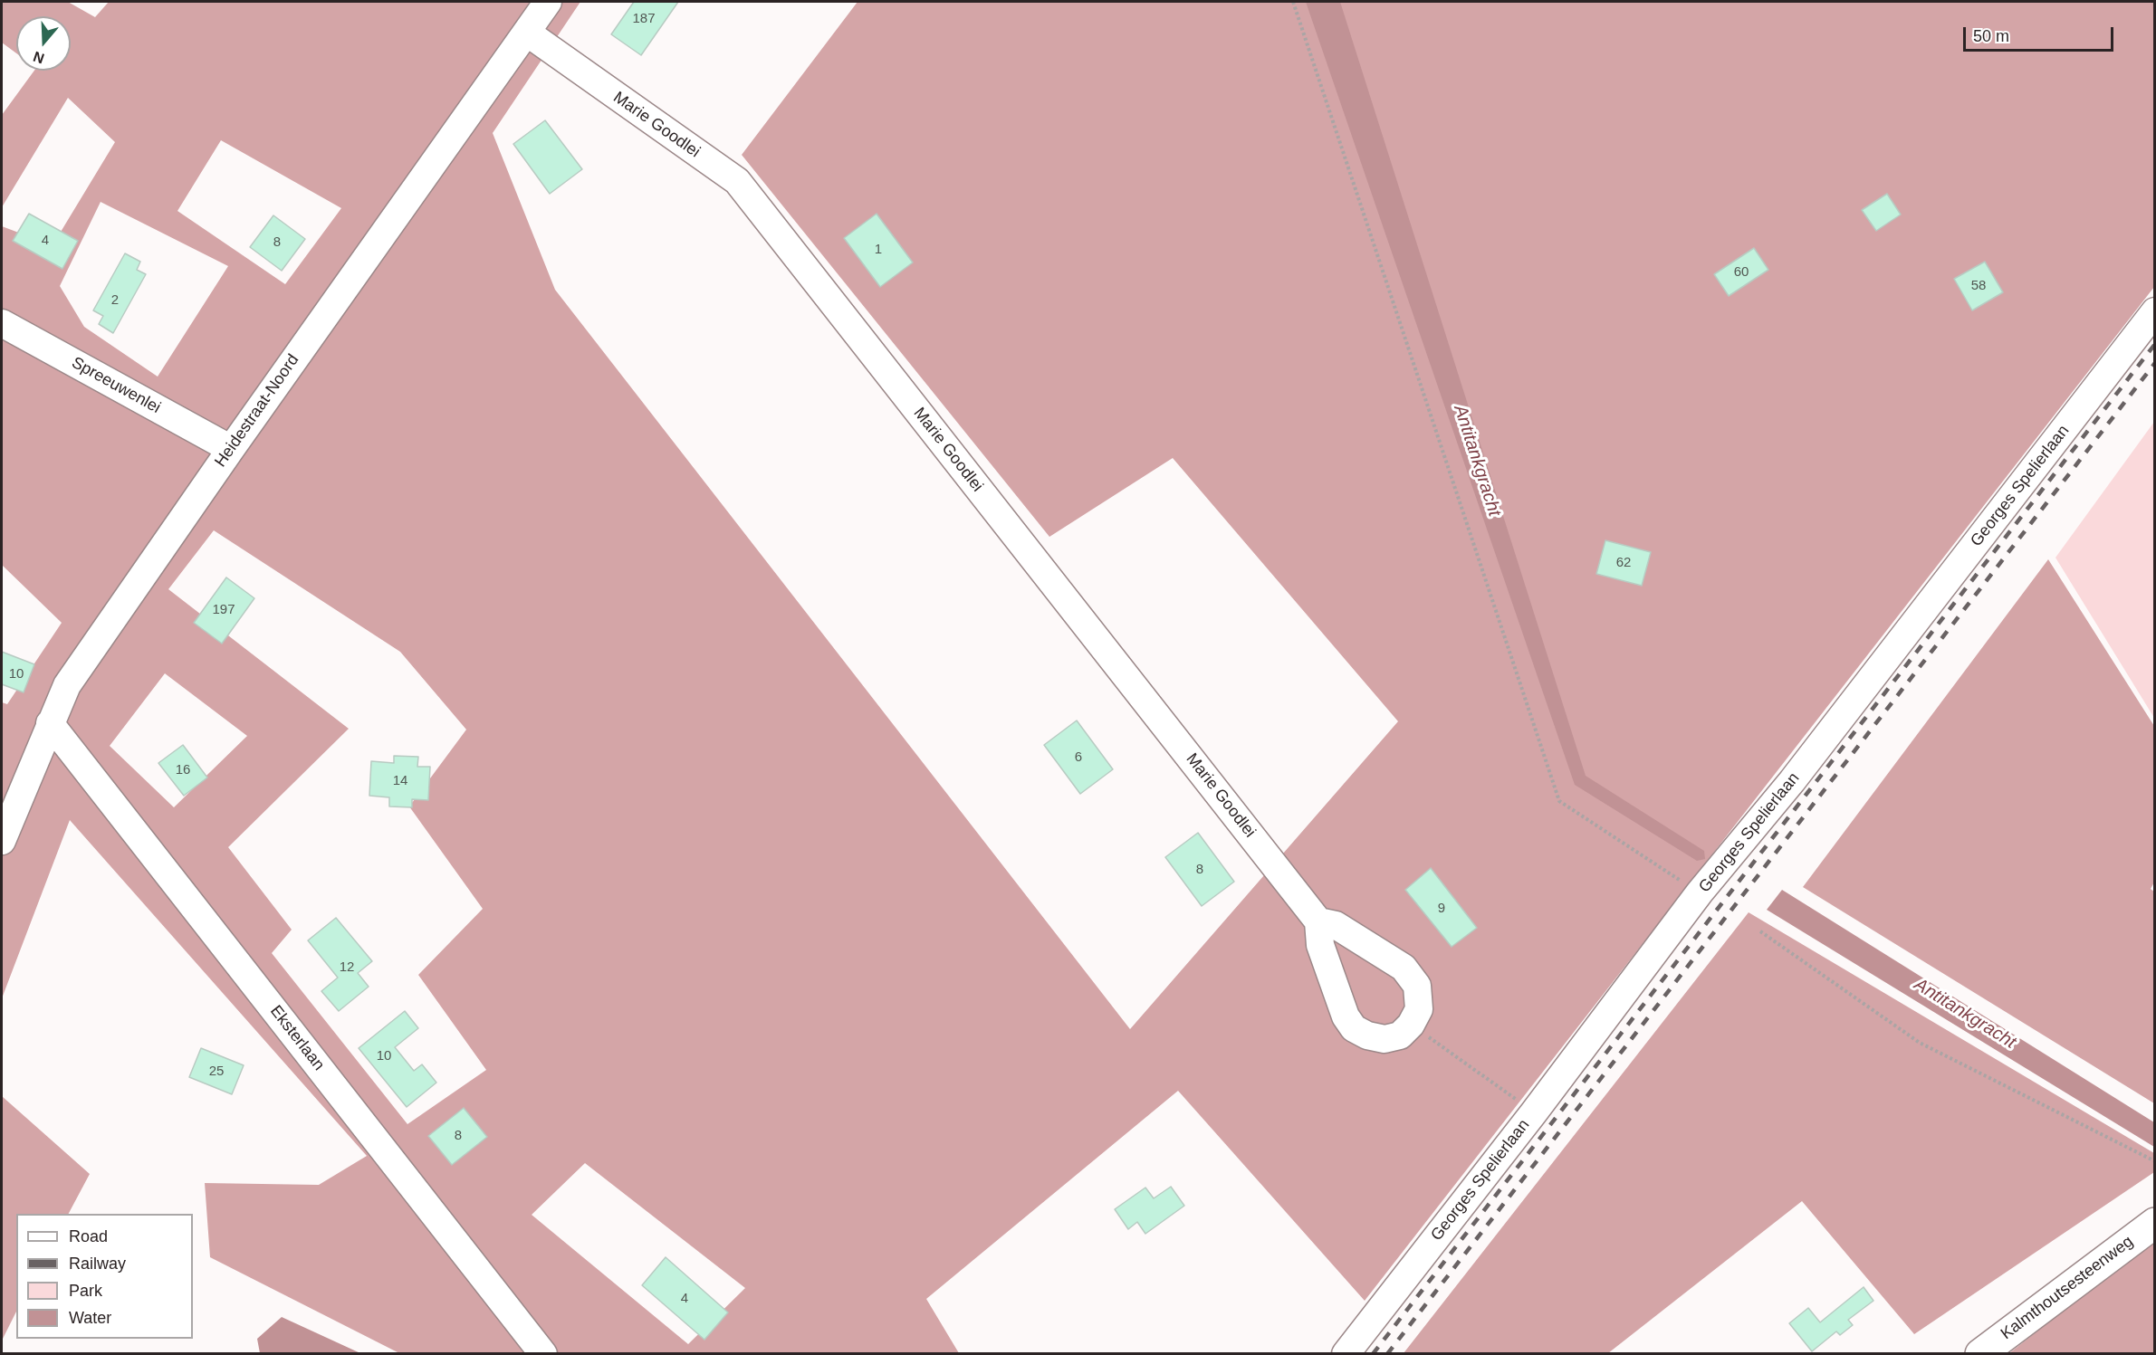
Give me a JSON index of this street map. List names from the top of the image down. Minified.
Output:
{"streets":{"main road":["Kalmthoutsesteenweg"],"street":["Marie Goodlei","Spreeuwenlei","Heidestraat-Noord","Georges Spelierlaan","Eksterlaan"]},"crossings":[["Marie Goodlei","Heidestraat-Noord"],["Spreeuwenlei","Heidestraat-Noord"],["Heidestraat-Noord","Eksterlaan"]],"water":["Antitankgracht"],"house_numbers":["187","4","8","1","60","58","2","62","197","10","6","16","14","8","9","12","10","25","8","4"],"legend":["Road","Railway","Park","Water"],"scale_bar":"50 m","north":"bottom"}
